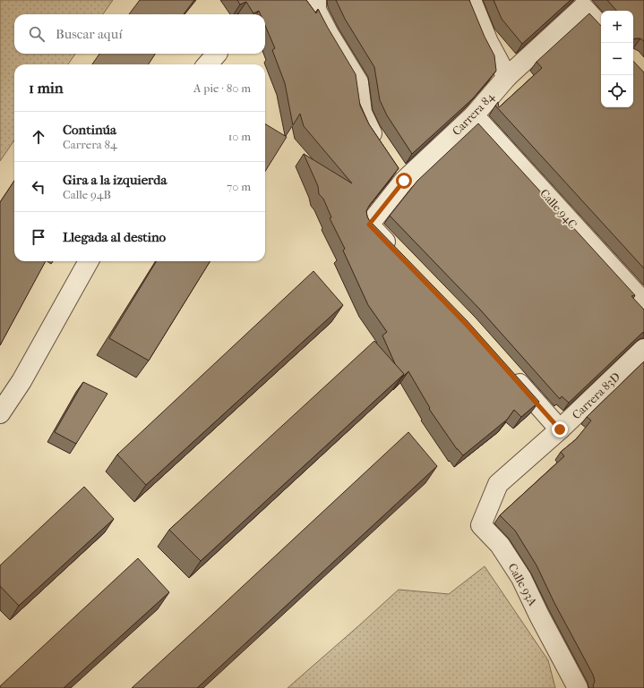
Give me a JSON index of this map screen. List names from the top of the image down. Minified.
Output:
{"streets":{"street":["Carrera 84","Calle 94C","Carrera 83D","Calle 93A"]},"crossings":[["Carrera 84","Calle 94C"],["Carrera 83D","Calle 93A"]],"page":{"map_buttons":["+","−"],"search":"Buscar aquí","heading":["1 min","A pie · 80 m"],"list":[["Continúa","Carrera 84","10 m"],["Gira a la izquierda","Calle 94B","70 m"],"Llegada al destino"]}}
